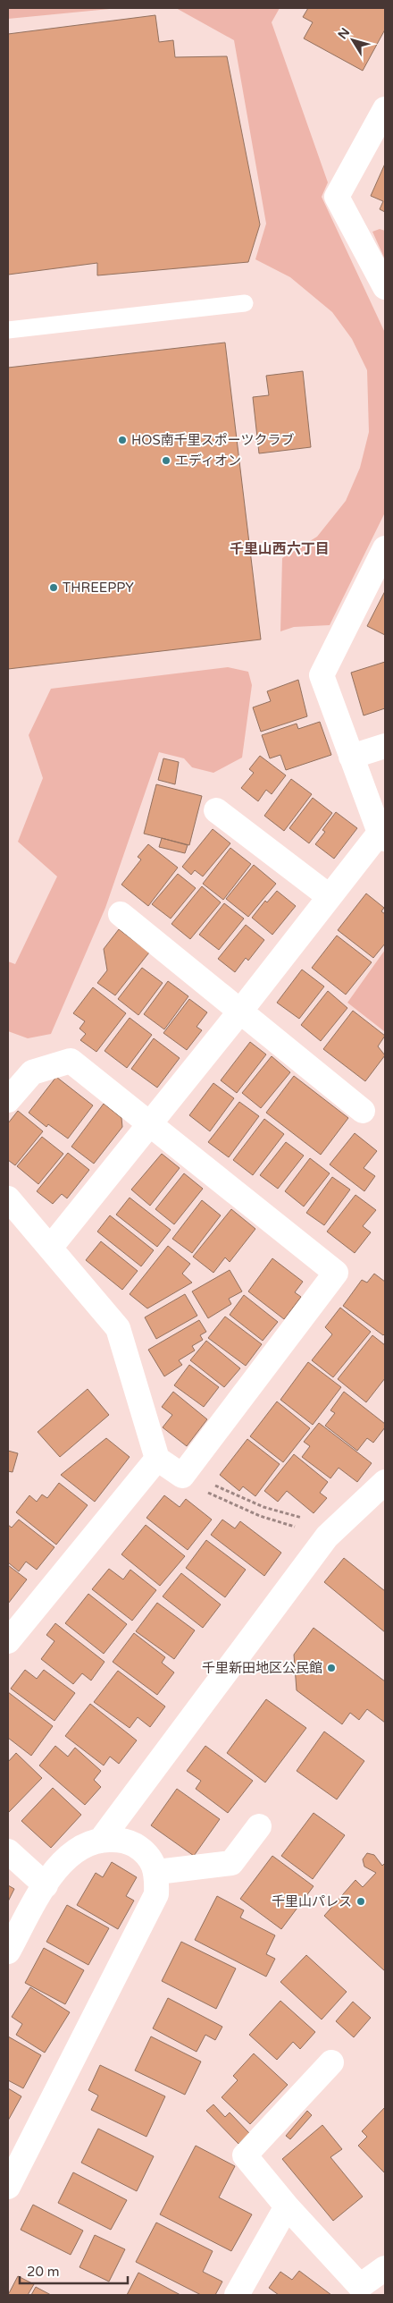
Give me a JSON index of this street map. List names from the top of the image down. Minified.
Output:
{"districts":["千里山西六丁目"],"places":["HOS南千里スポーツクラブ","エディオン","THREEPPY","千里新田地区公民館","千里山パレス"],"scale_bar":"20 m","north":"top left"}
